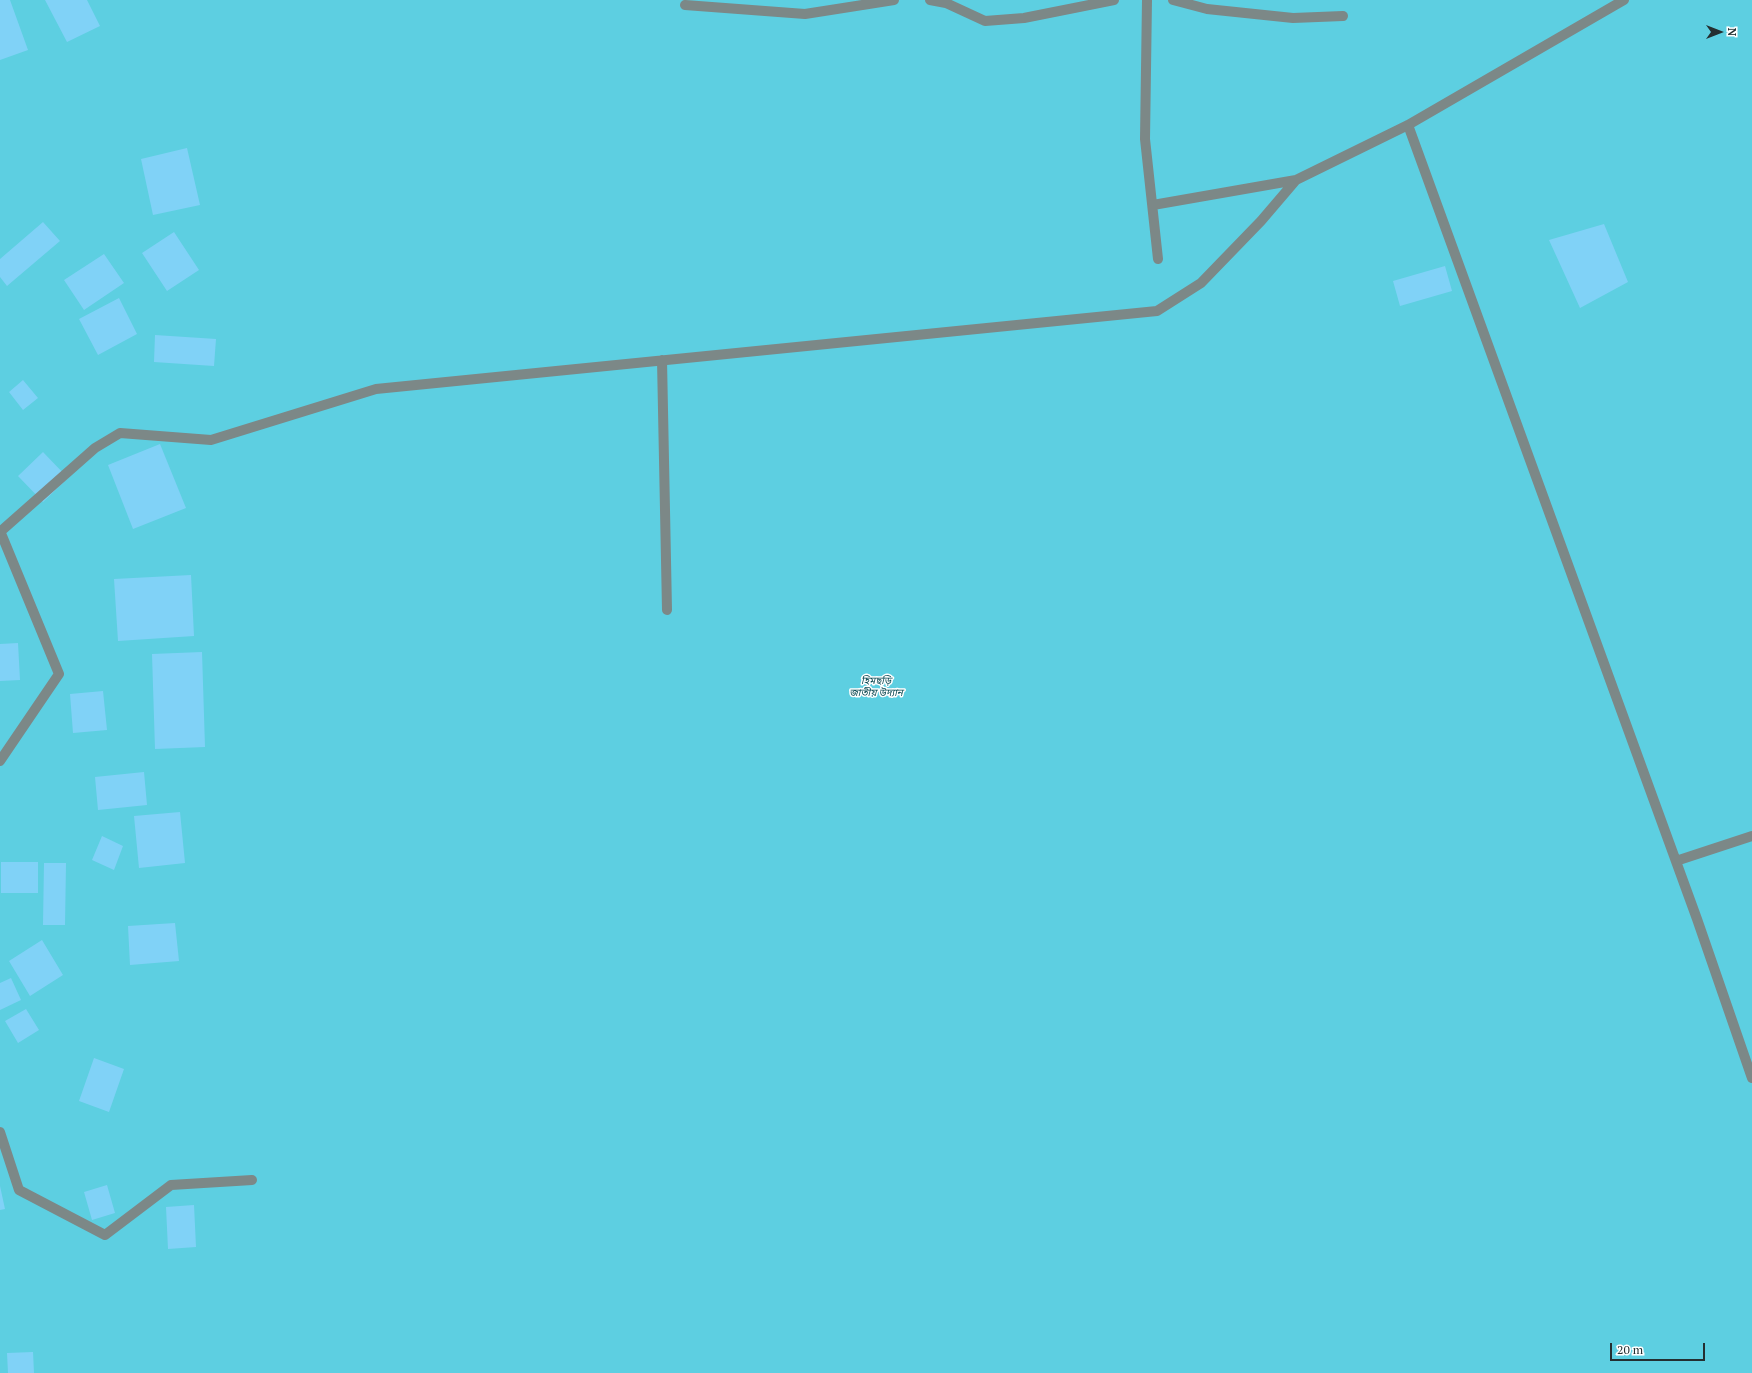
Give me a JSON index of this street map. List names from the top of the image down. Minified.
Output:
{"parks":["হিমছড়ি জাতীয় উদ্যান"],"scale_bar":"20 m","north":"right"}
